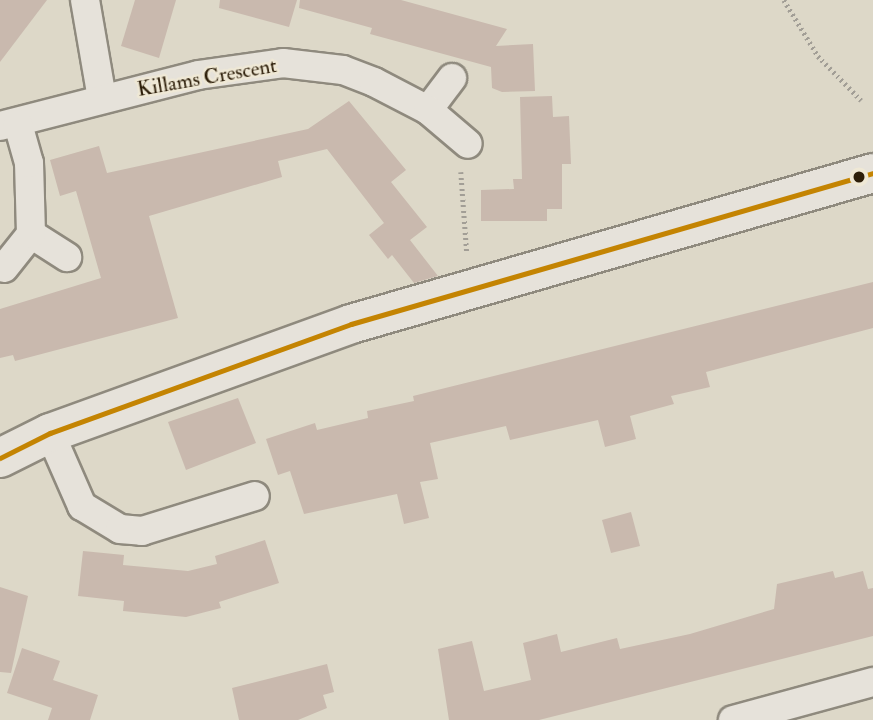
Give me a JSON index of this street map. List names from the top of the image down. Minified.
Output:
{"streets":{"street":["Killams Crescent"]}}
